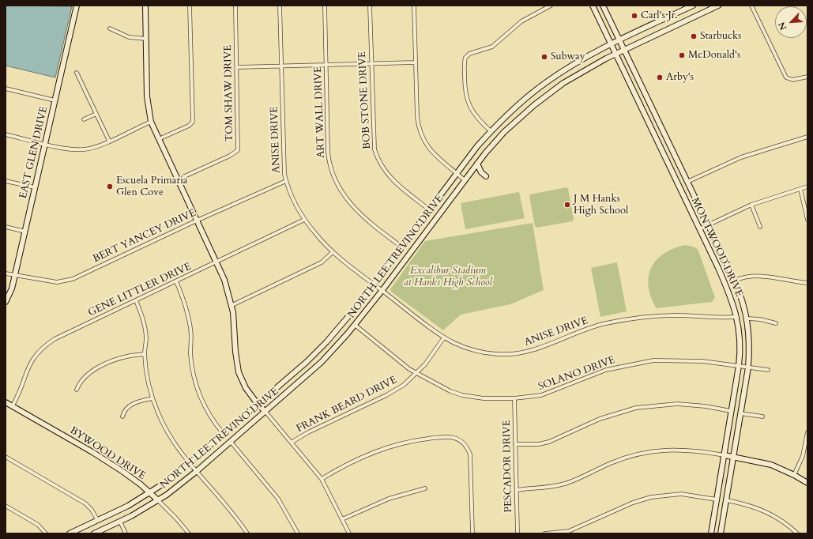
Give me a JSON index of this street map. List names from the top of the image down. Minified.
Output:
{"streets":{"main road":["EAST GLEN DRIVE","MONTWOOD DRIVE","NORTH LEE TREVINO DRIVE","BYWOOD DRIVE"],"street":["TOM SHAW DRIVE","BOB STONE DRIVE","ART WALL DRIVE","ANISE DRIVE","BERT YANCEY DRIVE","GENE LITTLER DRIVE","SOLANO DRIVE","FRANK BEARD DRIVE","PESCADOR DRIVE"]},"crossings":[["BOB STONE DRIVE","NORTH LEE TREVINO DRIVE"],["ART WALL DRIVE","NORTH LEE TREVINO DRIVE"],["ANISE DRIVE","BERT YANCEY DRIVE"],["ANISE DRIVE","MONTWOOD DRIVE"],["ANISE DRIVE","NORTH LEE TREVINO DRIVE"],["ANISE DRIVE","GENE LITTLER DRIVE"],["ANISE DRIVE","FRANK BEARD DRIVE"],["EAST GLEN DRIVE","BERT YANCEY DRIVE"],["MONTWOOD DRIVE","NORTH LEE TREVINO DRIVE"],["MONTWOOD DRIVE","SOLANO DRIVE"],["NORTH LEE TREVINO DRIVE","SOLANO DRIVE"],["NORTH LEE TREVINO DRIVE","BYWOOD DRIVE"],["GENE LITTLER DRIVE","BYWOOD DRIVE"],["SOLANO DRIVE","FRANK BEARD DRIVE"],["SOLANO DRIVE","PESCADOR DRIVE"]],"parks":["Excalibur Stadium at Hanks High School"],"places":["Carl's Jr.","Starbucks","McDonald's","Subway","Arby's","Escuela Primaria Glen Cove","J M Hanks High School"],"north":"bottom left"}
